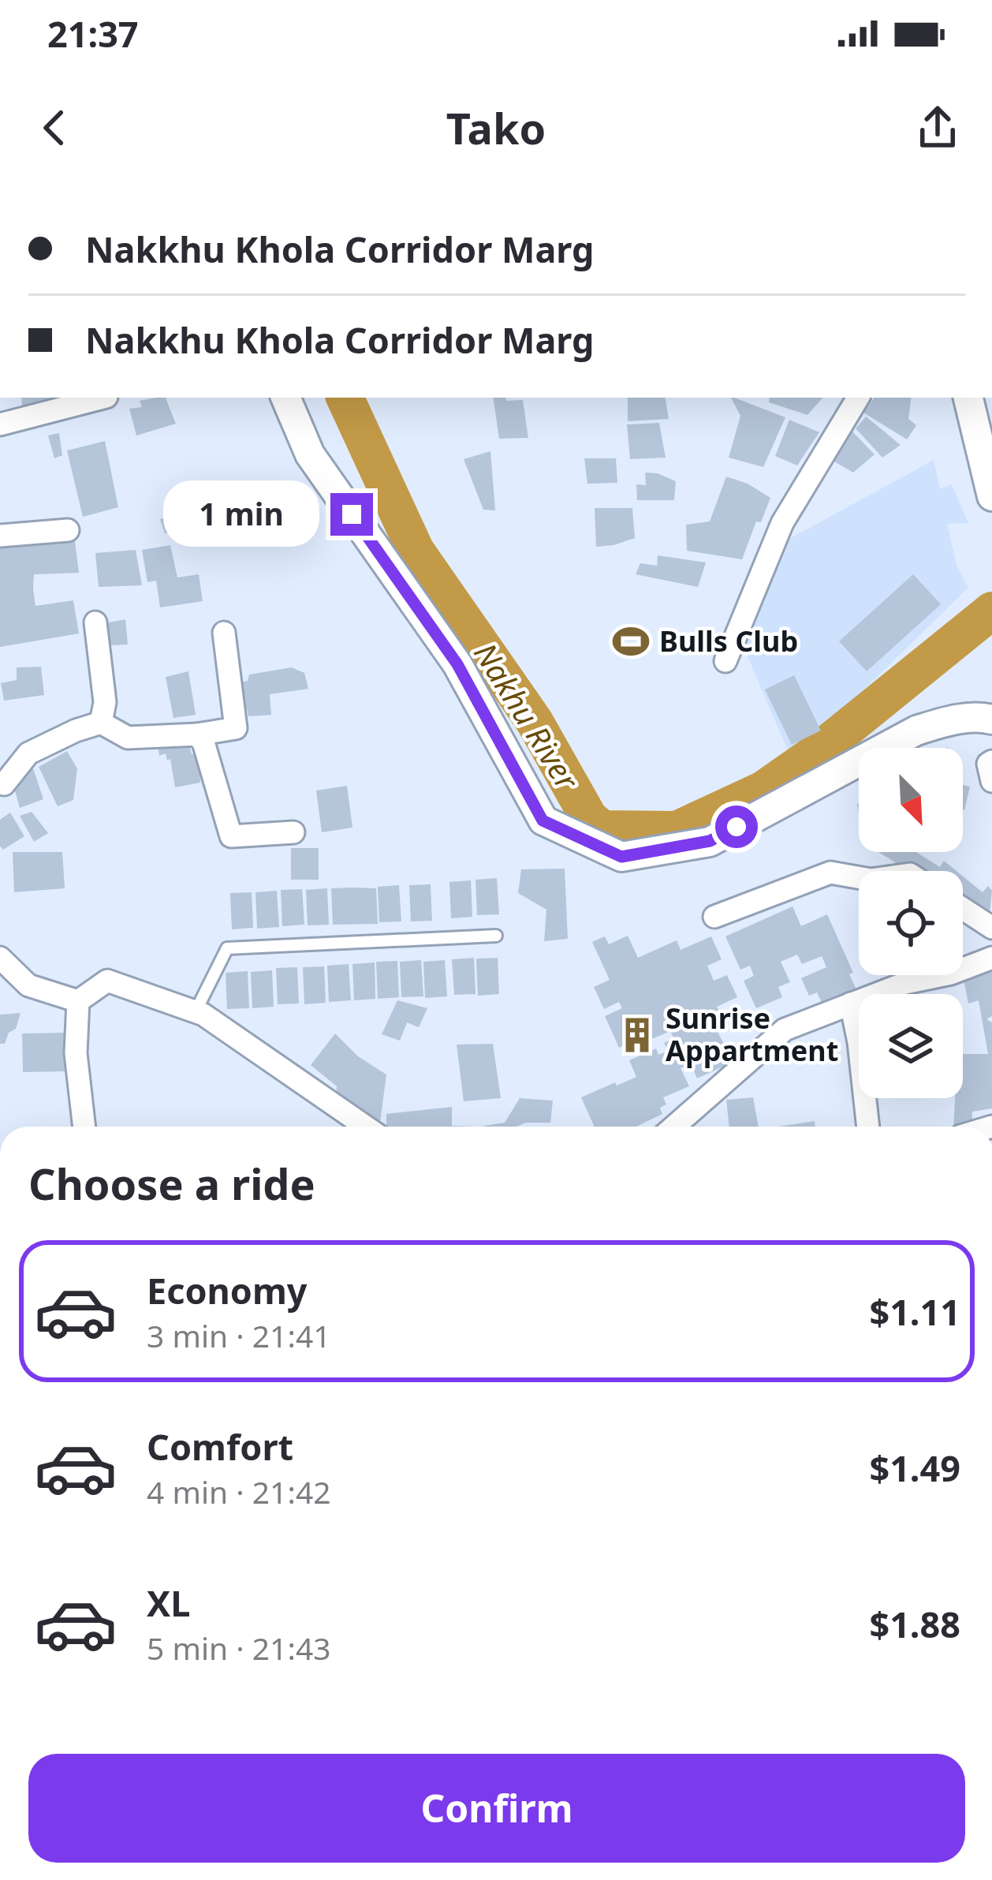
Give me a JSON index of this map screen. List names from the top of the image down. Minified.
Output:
{"water":["Nakhu River"],"places":{"sports":["Bulls Club"],"building":["Sunrise Appartment"]},"north":"bottom right","page":{"status":"21:37","header":"Tako","banner":["Nakkhu Khola Corridor Marg","Nakkhu Khola Corridor Marg"],"bubble":"1 min","heading":"Choose a ride","list":[{"name":"Economy","note":"3 min · 21:41","value":"$1.11"},{"name":"Comfort","note":"4 min · 21:42","value":"$1.49"},{"name":"XL","note":"5 min · 21:43","value":"$1.88"}],"buttons":"Confirm"}}
